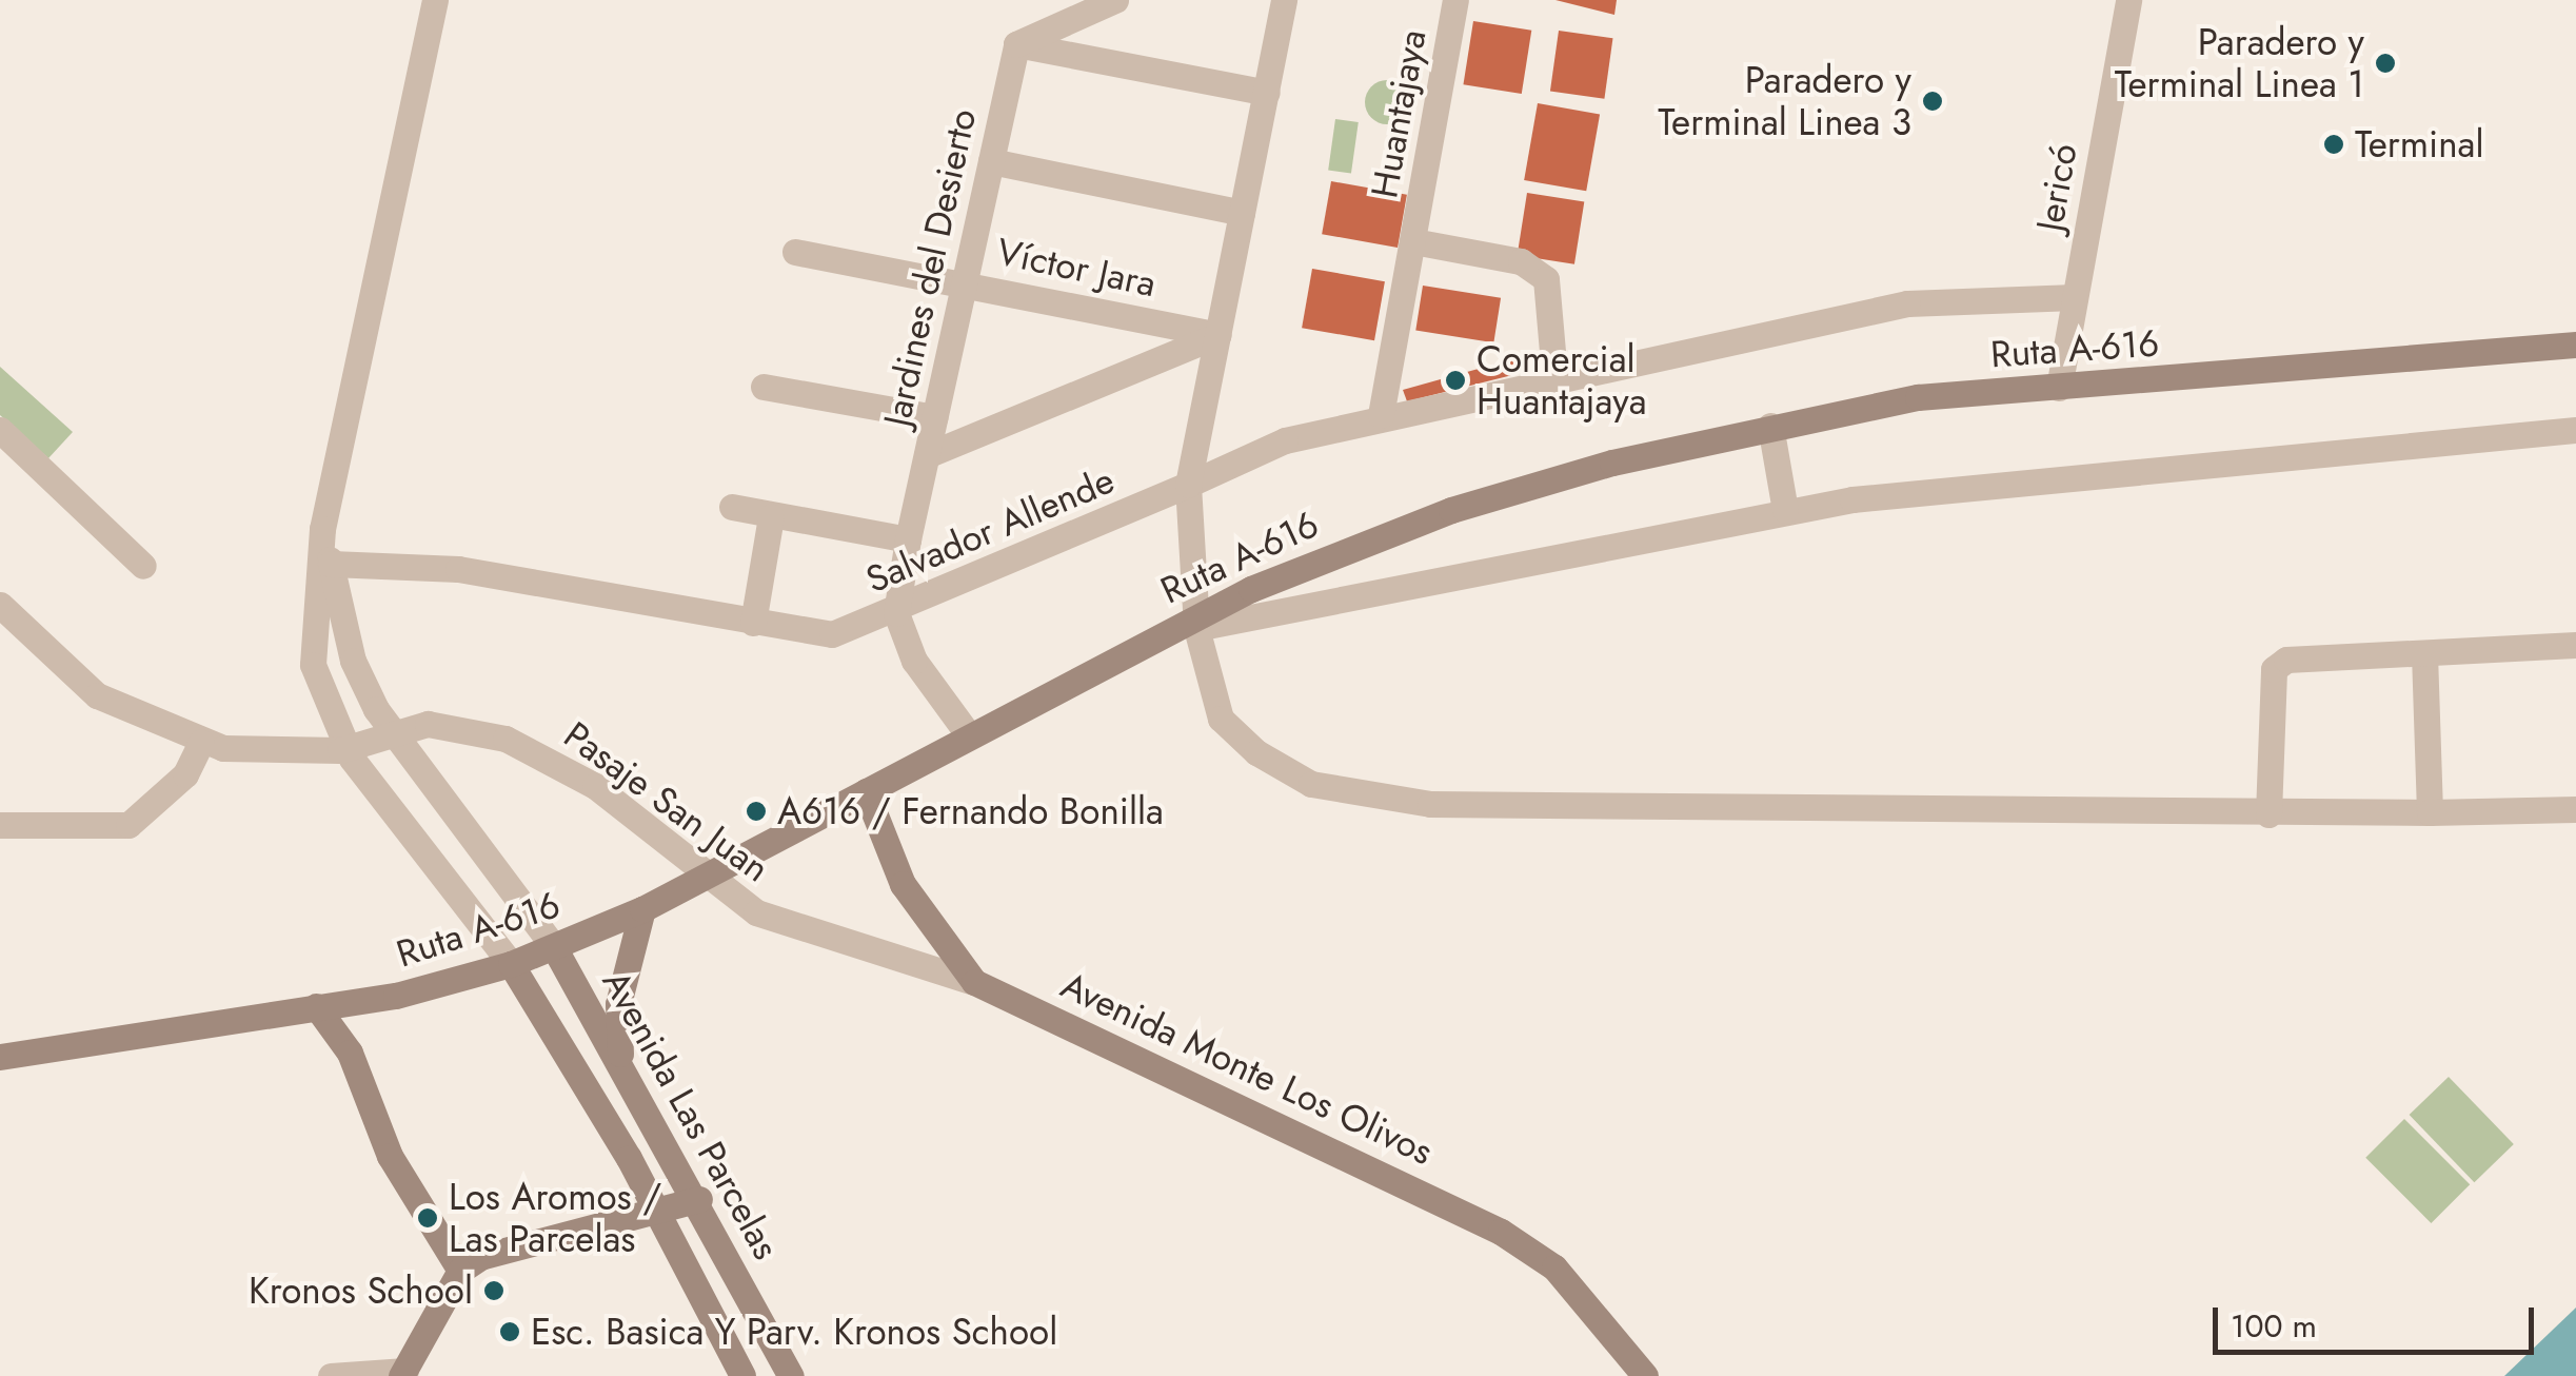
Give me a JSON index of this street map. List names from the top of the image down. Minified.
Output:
{"streets":{"main road":["Ruta A-616","Avenida Monte Los Olivos","Avenida Las Parcelas"],"street":["Huantajaya","Jericó","Jardines del Desierto","Víctor Jara","Salvador Allende","Pasaje San Juan"]},"crossings":[["Huantajaya","Ruta A-616"],["Jericó","Ruta A-616"],["Jardines del Desierto","Víctor Jara"],["Jardines del Desierto","Salvador Allende"],["Ruta A-616","Salvador Allende"],["Ruta A-616","Pasaje San Juan"],["Ruta A-616","Avenida Monte Los Olivos"],["Ruta A-616","Avenida Las Parcelas"],["Pasaje San Juan","Avenida Monte Los Olivos"]],"places":["Paradero y Terminal Linea 1","Paradero y Terminal Linea 3","Terminal","Comercial Huantajaya","A616 / Fernando Bonilla","Los Aromos / Las Parcelas","Kronos School","Esc. Basica Y Parv. Kronos School"],"scale_bar":"100 m"}
